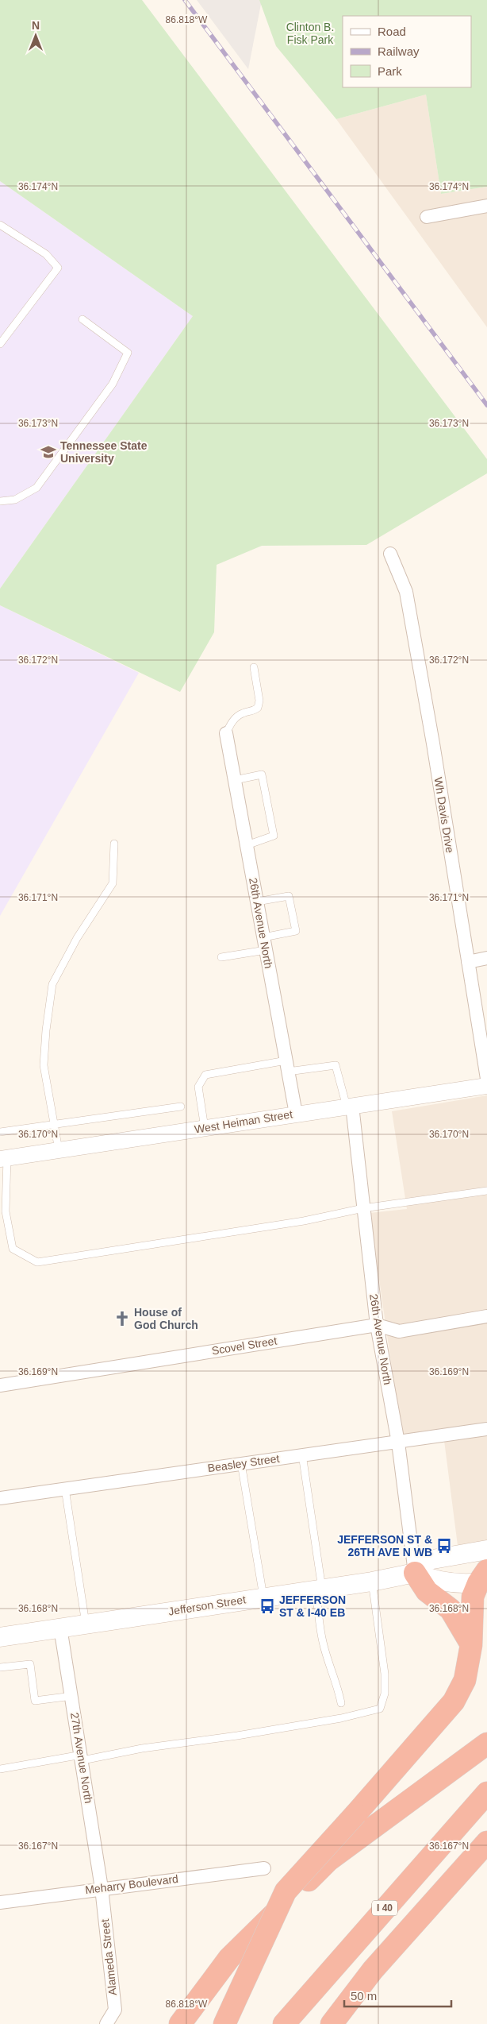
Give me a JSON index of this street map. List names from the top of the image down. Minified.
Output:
{"streets":{"highway":["I 40"],"main road":["Jefferson Street"],"street":["Wh Davis Drive","26th Avenue North","West Heiman Street","Scovel Street","Beasley Street","27th Avenue North","Meharry Boulevard","Alameda Street"]},"crossings":[["26th Avenue North","West Heiman Street"],["26th Avenue North","Scovel Street"],["26th Avenue North","Beasley Street"],["26th Avenue North","Jefferson Street"],["Jefferson Street","27th Avenue North"],["27th Avenue North","Meharry Boulevard"],["27th Avenue North","Alameda Street"],["Meharry Boulevard","Alameda Street"]],"parks":["Clinton B. Fisk Park"],"places":{"school or university":["Tennessee State University"],"church":["House of God Church"],"bus stop":["JEFFERSON ST & 26TH AVE N WB","JEFFERSON ST & I-40 EB"]},"legend":["Road","Railway","Park"],"scale_bar":"50 m","north":"top","coordinates":["86.818°W","36.174°N","36.173°N","36.172°N","36.171°N","36.170°N","36.169°N","36.168°N","36.167°N"]}
